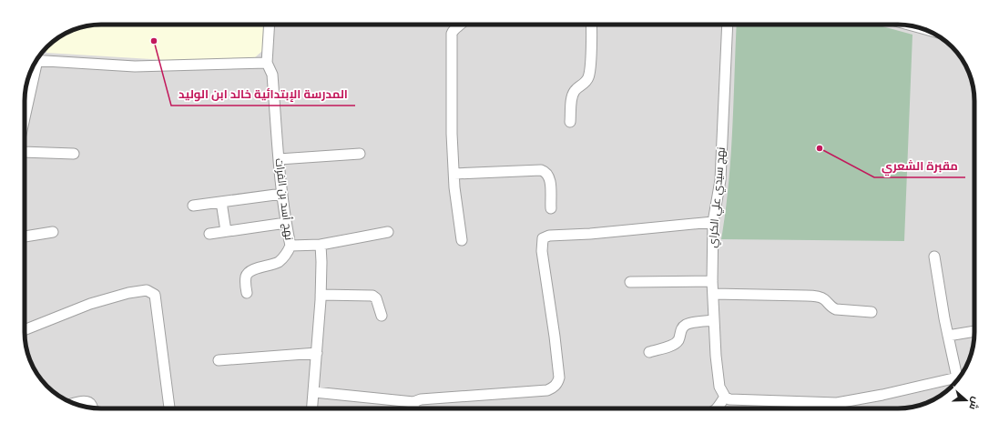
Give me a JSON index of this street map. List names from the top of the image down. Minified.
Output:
{"streets":{"street":["نهج سيدي علي الكراي","نهج أسد بن الفرات"]},"places":["المدرسة الإبتدائية خالد ابن الوليد","مقبرة الشعري"],"north":"right"}
